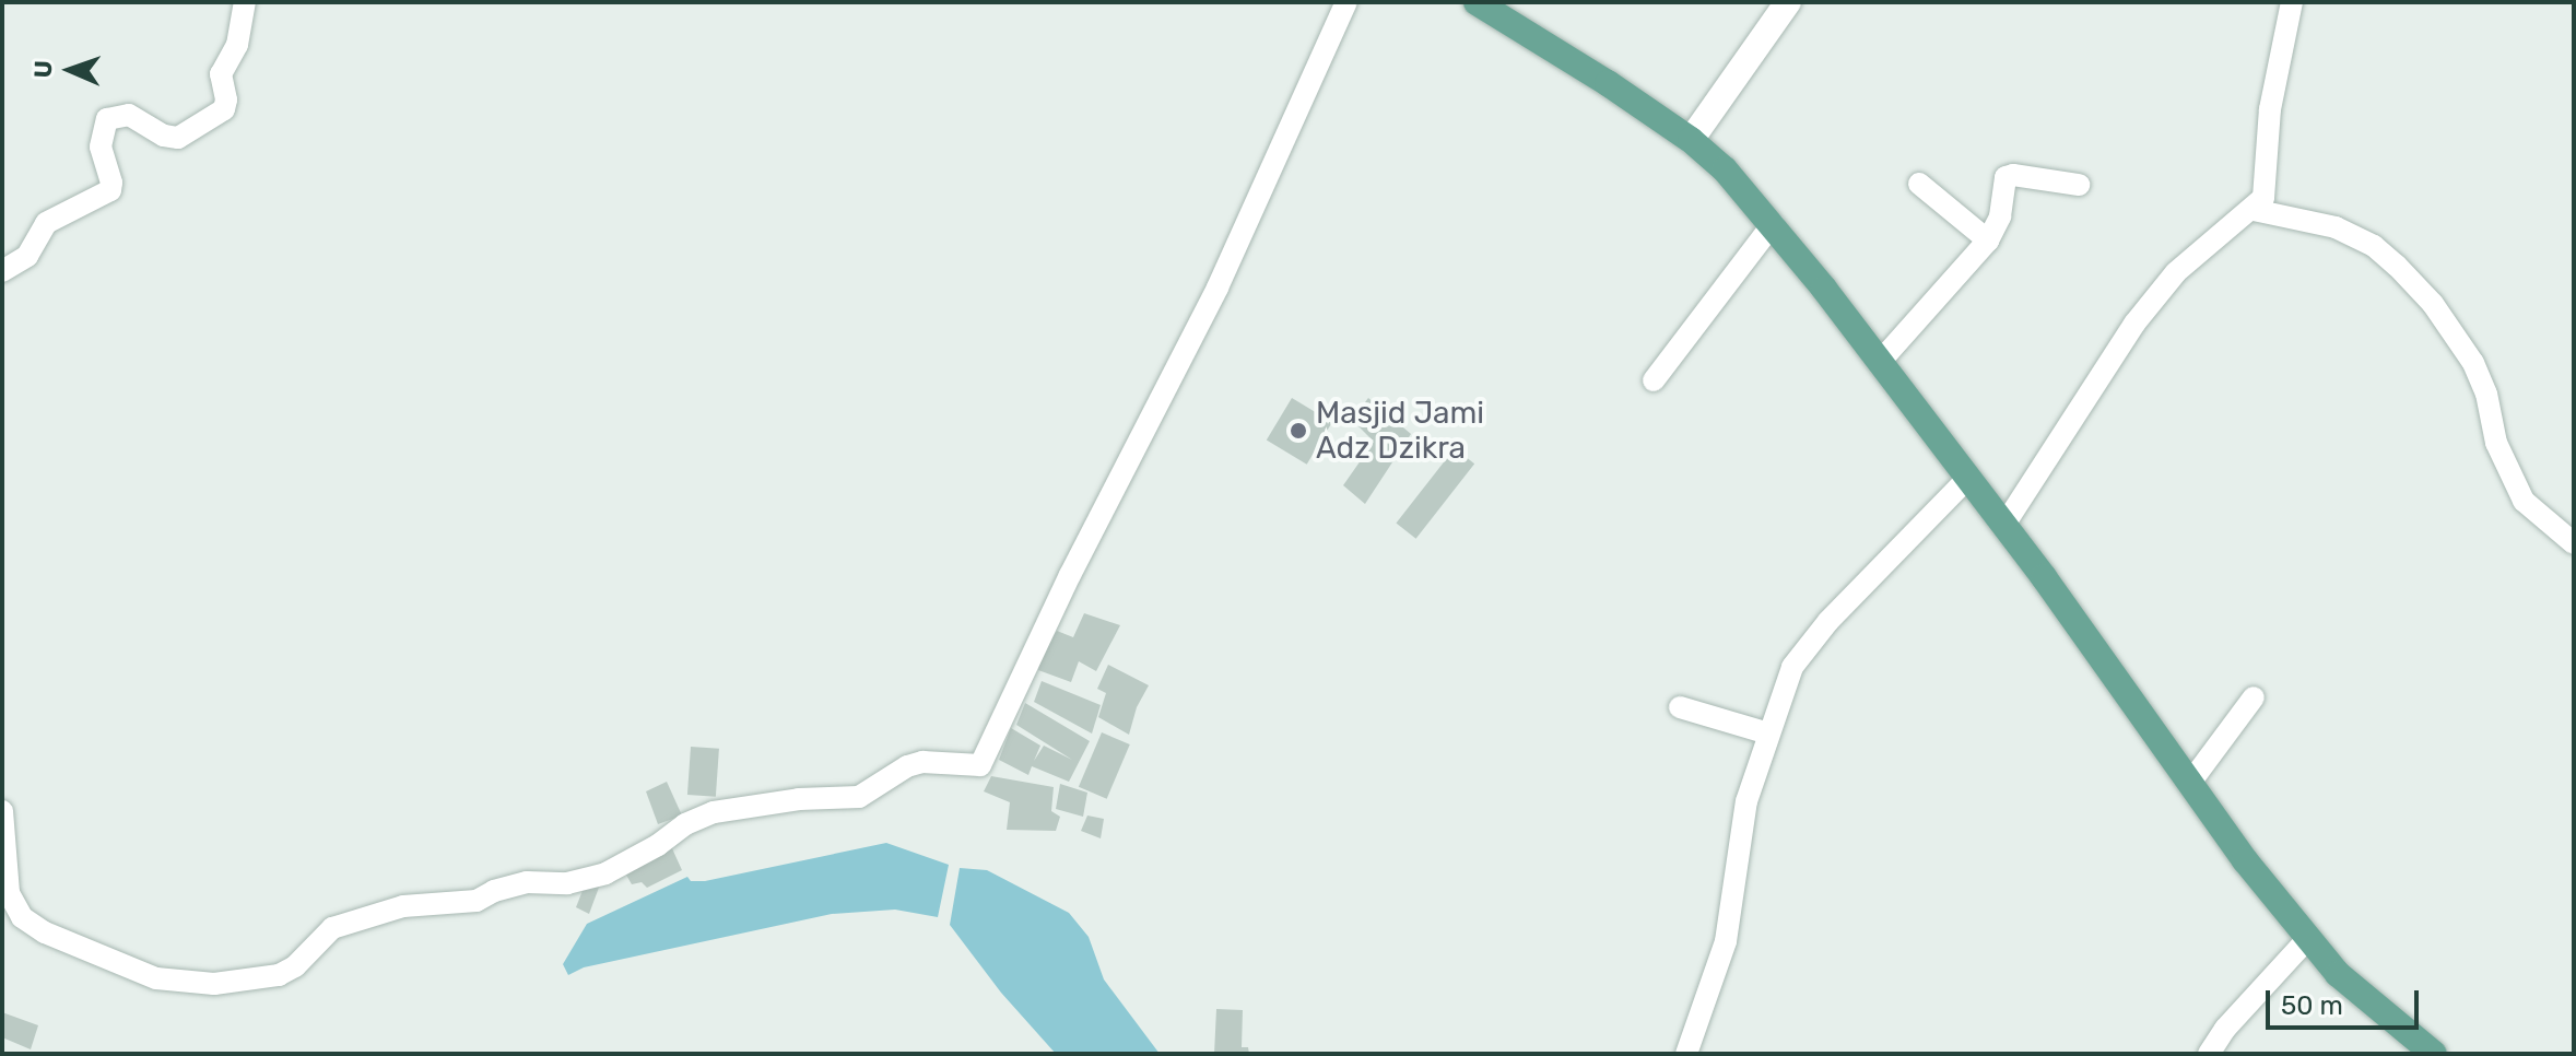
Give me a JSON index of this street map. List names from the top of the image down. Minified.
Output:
{"places":["Masjid Jami Adz Dzikra"],"scale_bar":"50 m","north":"left"}
